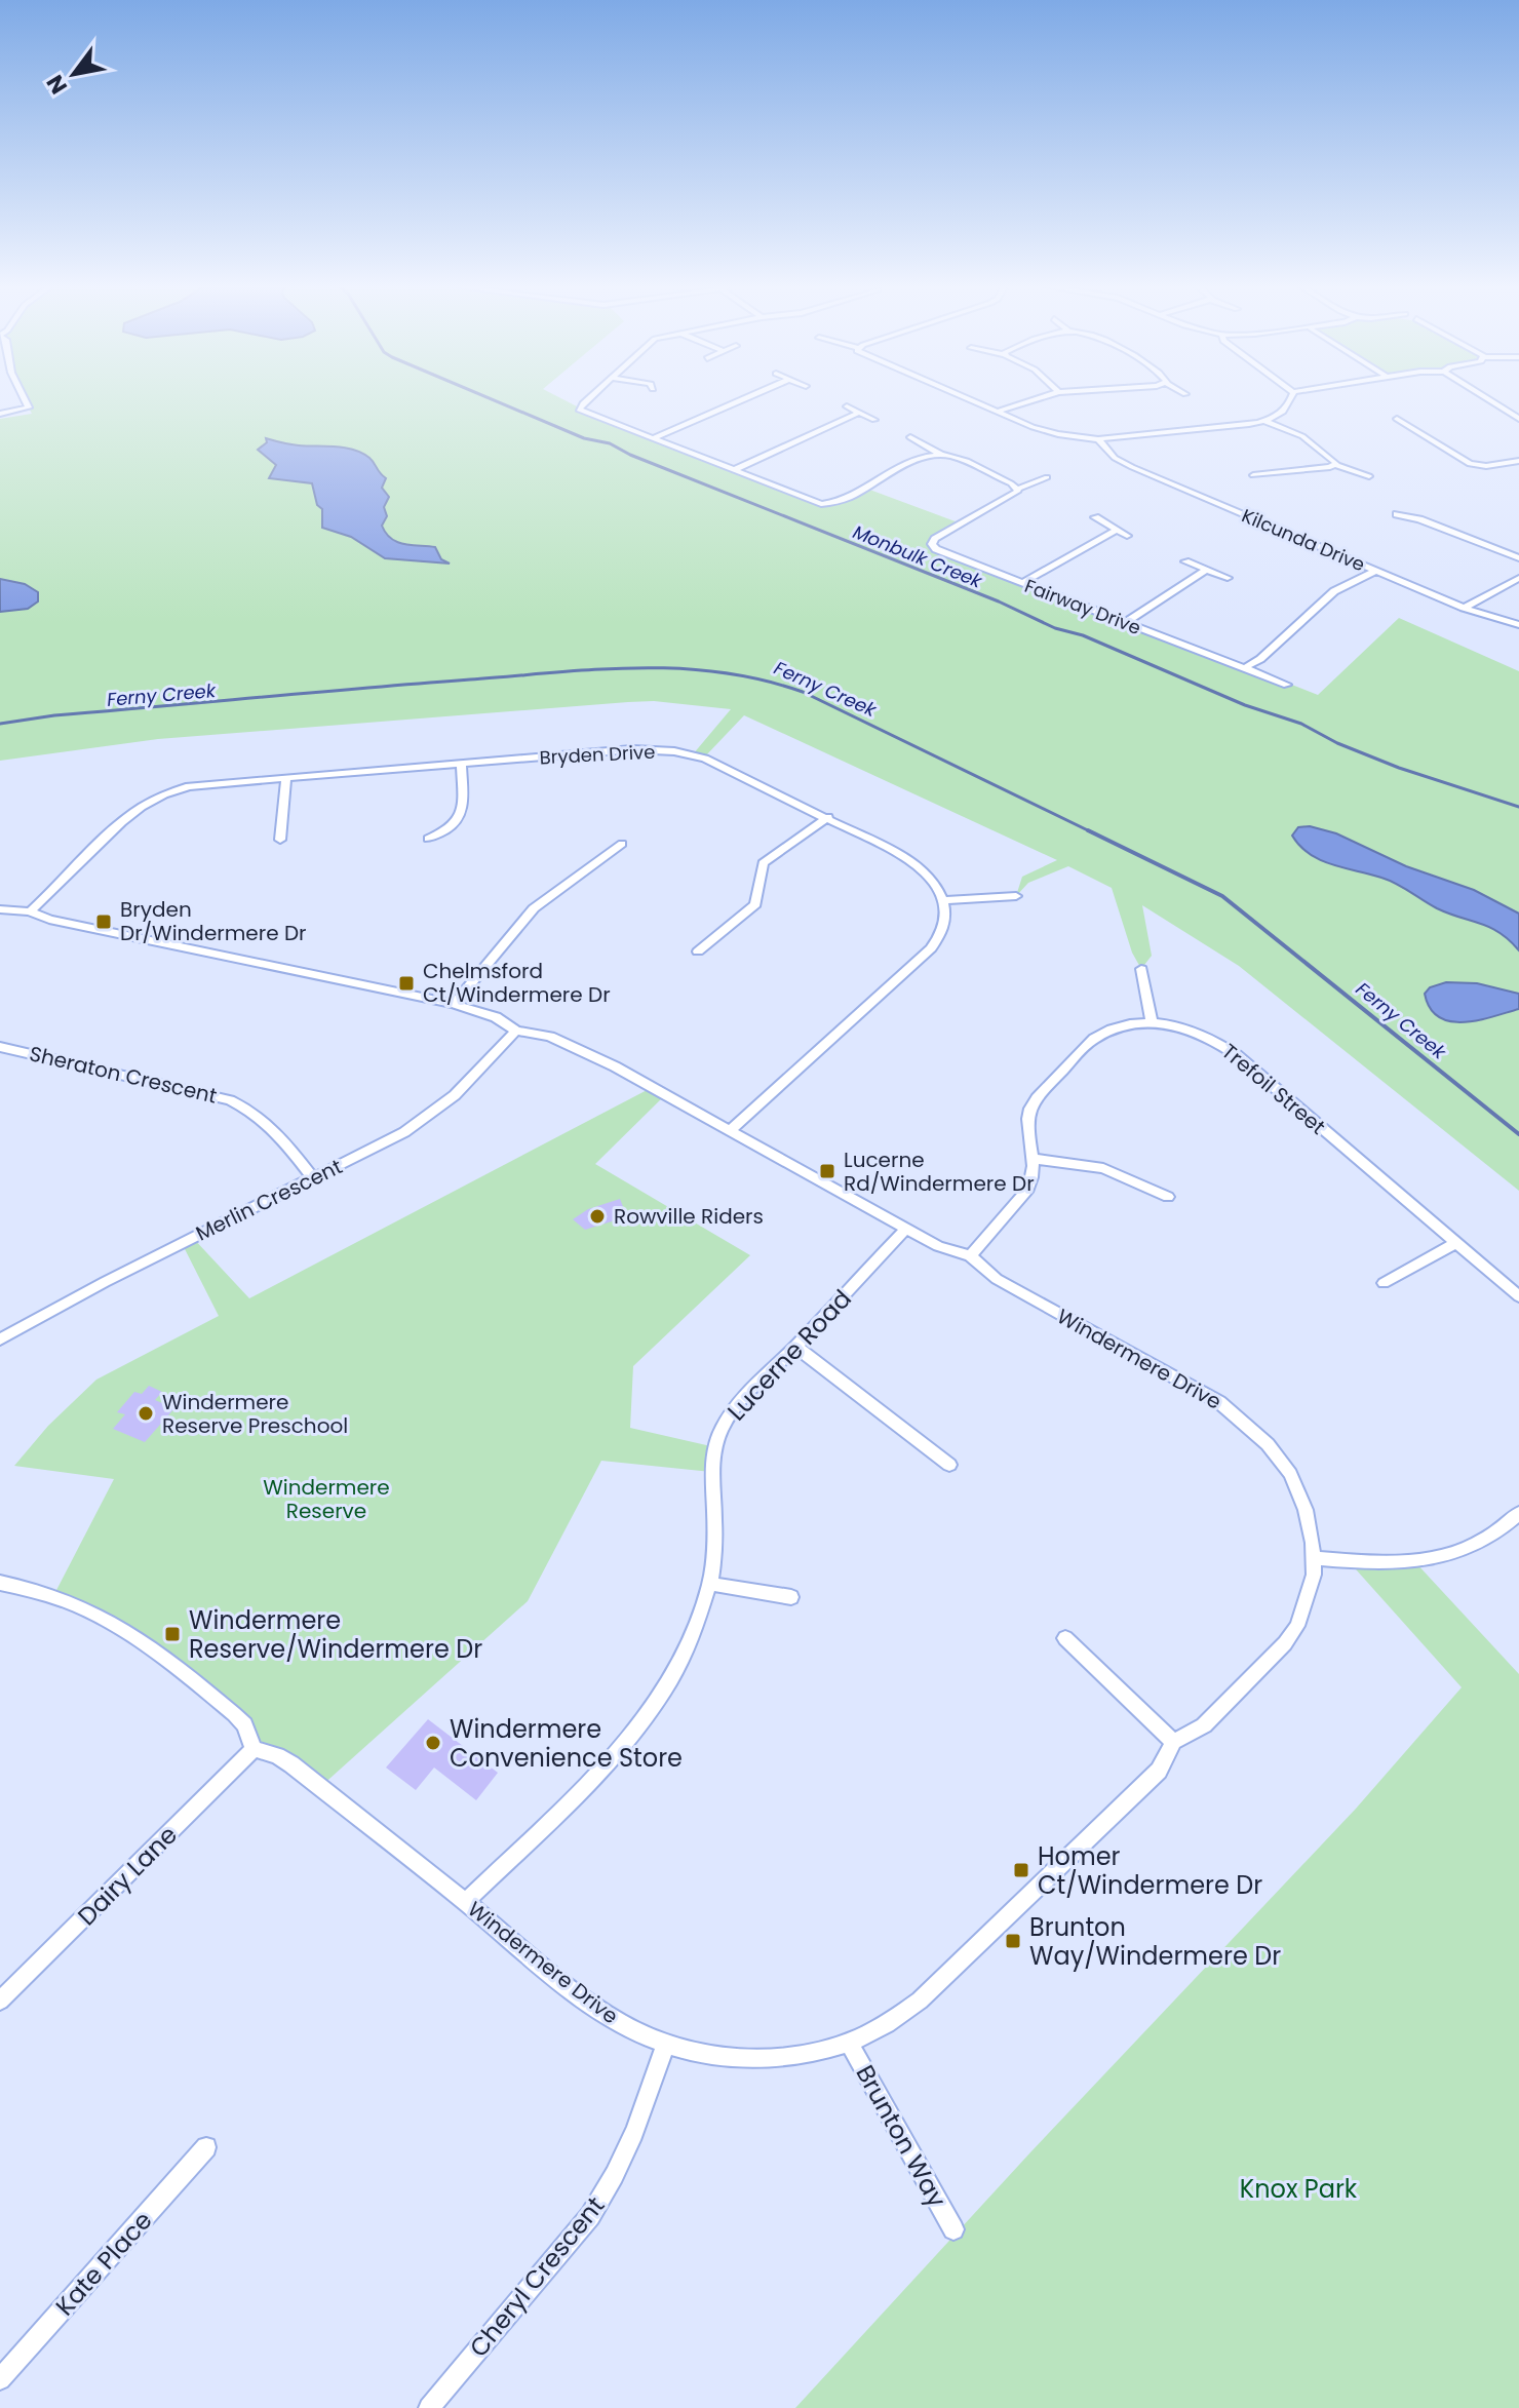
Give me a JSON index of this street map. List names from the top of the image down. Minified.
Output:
{"streets":{"street":["Kilcunda Drive","Fairway Drive","Bryden Drive","Sheraton Crescent","Trefoil Street","Merlin Crescent","Lucerne Road","Windermere Drive","Dairy Lane","Brunton Way","Kate Place","Cheryl Crescent"]},"crossings":[["Bryden Drive","Windermere Drive"],["Sheraton Crescent","Merlin Crescent"],["Merlin Crescent","Windermere Drive"],["Lucerne Road","Windermere Drive"],["Windermere Drive","Dairy Lane"],["Windermere Drive","Brunton Way"],["Windermere Drive","Cheryl Crescent"]],"water":["Monbulk Creek","Ferny Creek"],"parks":["Windermere Reserve","Knox Park"],"places":{"transit":["Bryden Dr/Windermere Dr","Chelmsford Ct/Windermere Dr","Lucerne Rd/Windermere Dr","Windermere Reserve/Windermere Dr","Homer Ct/Windermere Dr","Brunton Way/Windermere Dr"],"other":["Rowville Riders","Windermere Reserve Preschool","Windermere Convenience Store"]},"north":"bottom left"}
